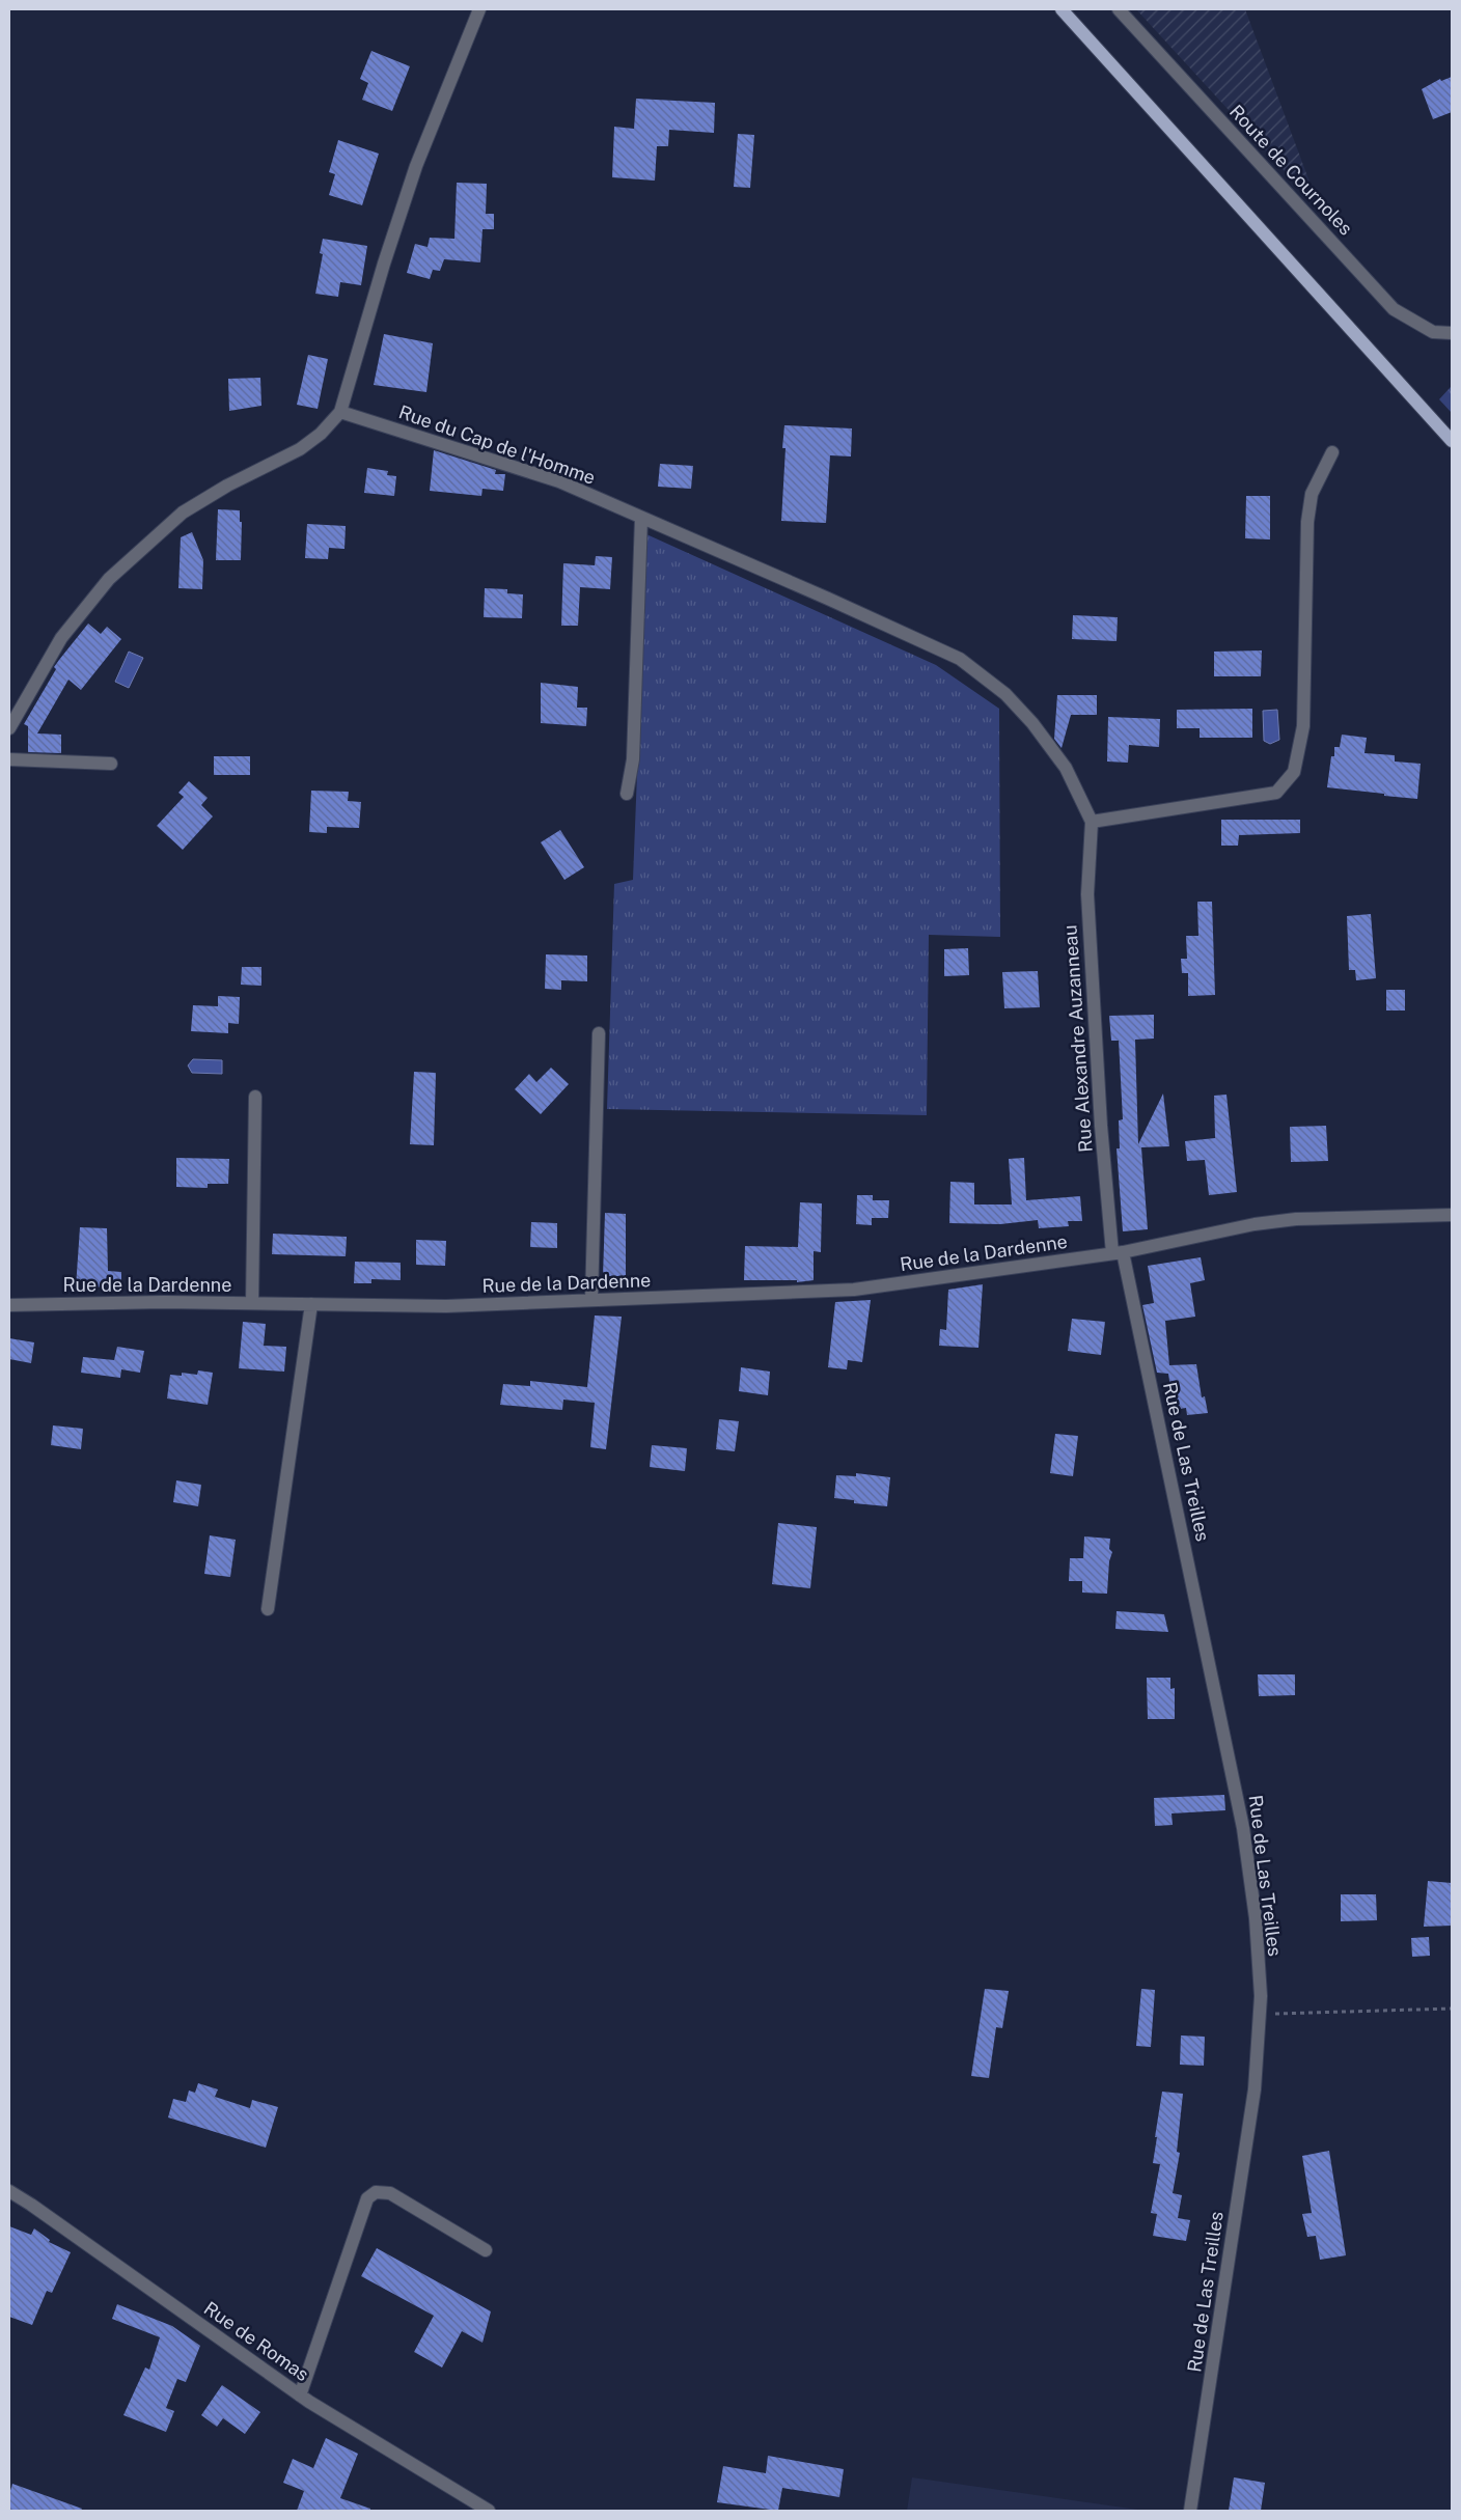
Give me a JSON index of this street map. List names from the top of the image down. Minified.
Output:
{"streets":{"street":["Route de Cournoles","Rue du Cap de l'Homme","Rue Alexandre Auzanneau","Rue de la Dardenne","Rue de Las Treilles","Rue de Romas"]},"crossings":[["Rue du Cap de l'Homme","Rue Alexandre Auzanneau"],["Rue Alexandre Auzanneau","Rue de la Dardenne"],["Rue Alexandre Auzanneau","Rue de Las Treilles"],["Rue de la Dardenne","Rue de Las Treilles"]]}
